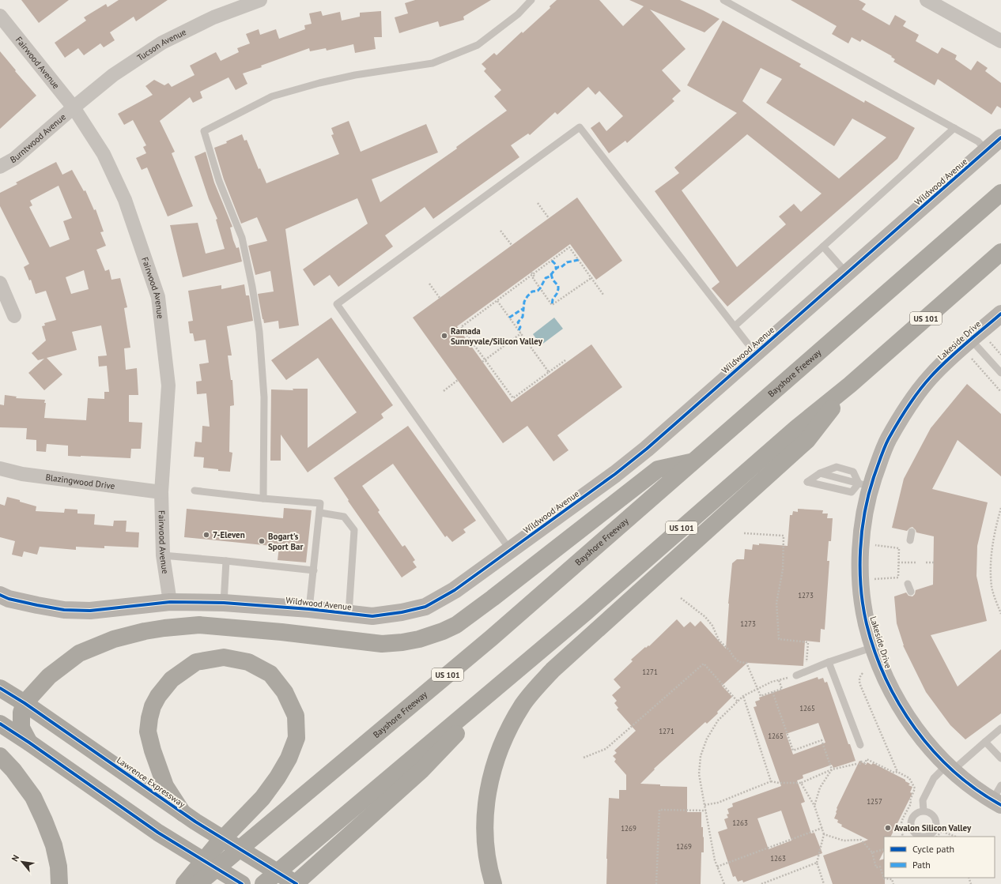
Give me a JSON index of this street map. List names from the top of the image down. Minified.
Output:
{"streets":{"highway":["US 101","Bayshore Freeway","Lawrence Expressway"],"street":["Tucson Avenue","Fairwood Avenue","Burntwood Avenue","Wildwood Avenue","Lakeside Drive","Blazingwood Drive"]},"crossings":[["Tucson Avenue","Fairwood Avenue"],["Tucson Avenue","Burntwood Avenue"],["Fairwood Avenue","Burntwood Avenue"],["Fairwood Avenue","Wildwood Avenue"],["Fairwood Avenue","Blazingwood Drive"]],"places":["Ramada Sunnyvale/Silicon Valley","7-Eleven","Bogart's Sport Bar","Avalon Silicon Valley"],"house_numbers":["1273","1273","1271","1265","1271","1265","1257","1263","1269","1269","1263"],"legend":["Cycle path","Path"],"north":"top left"}
